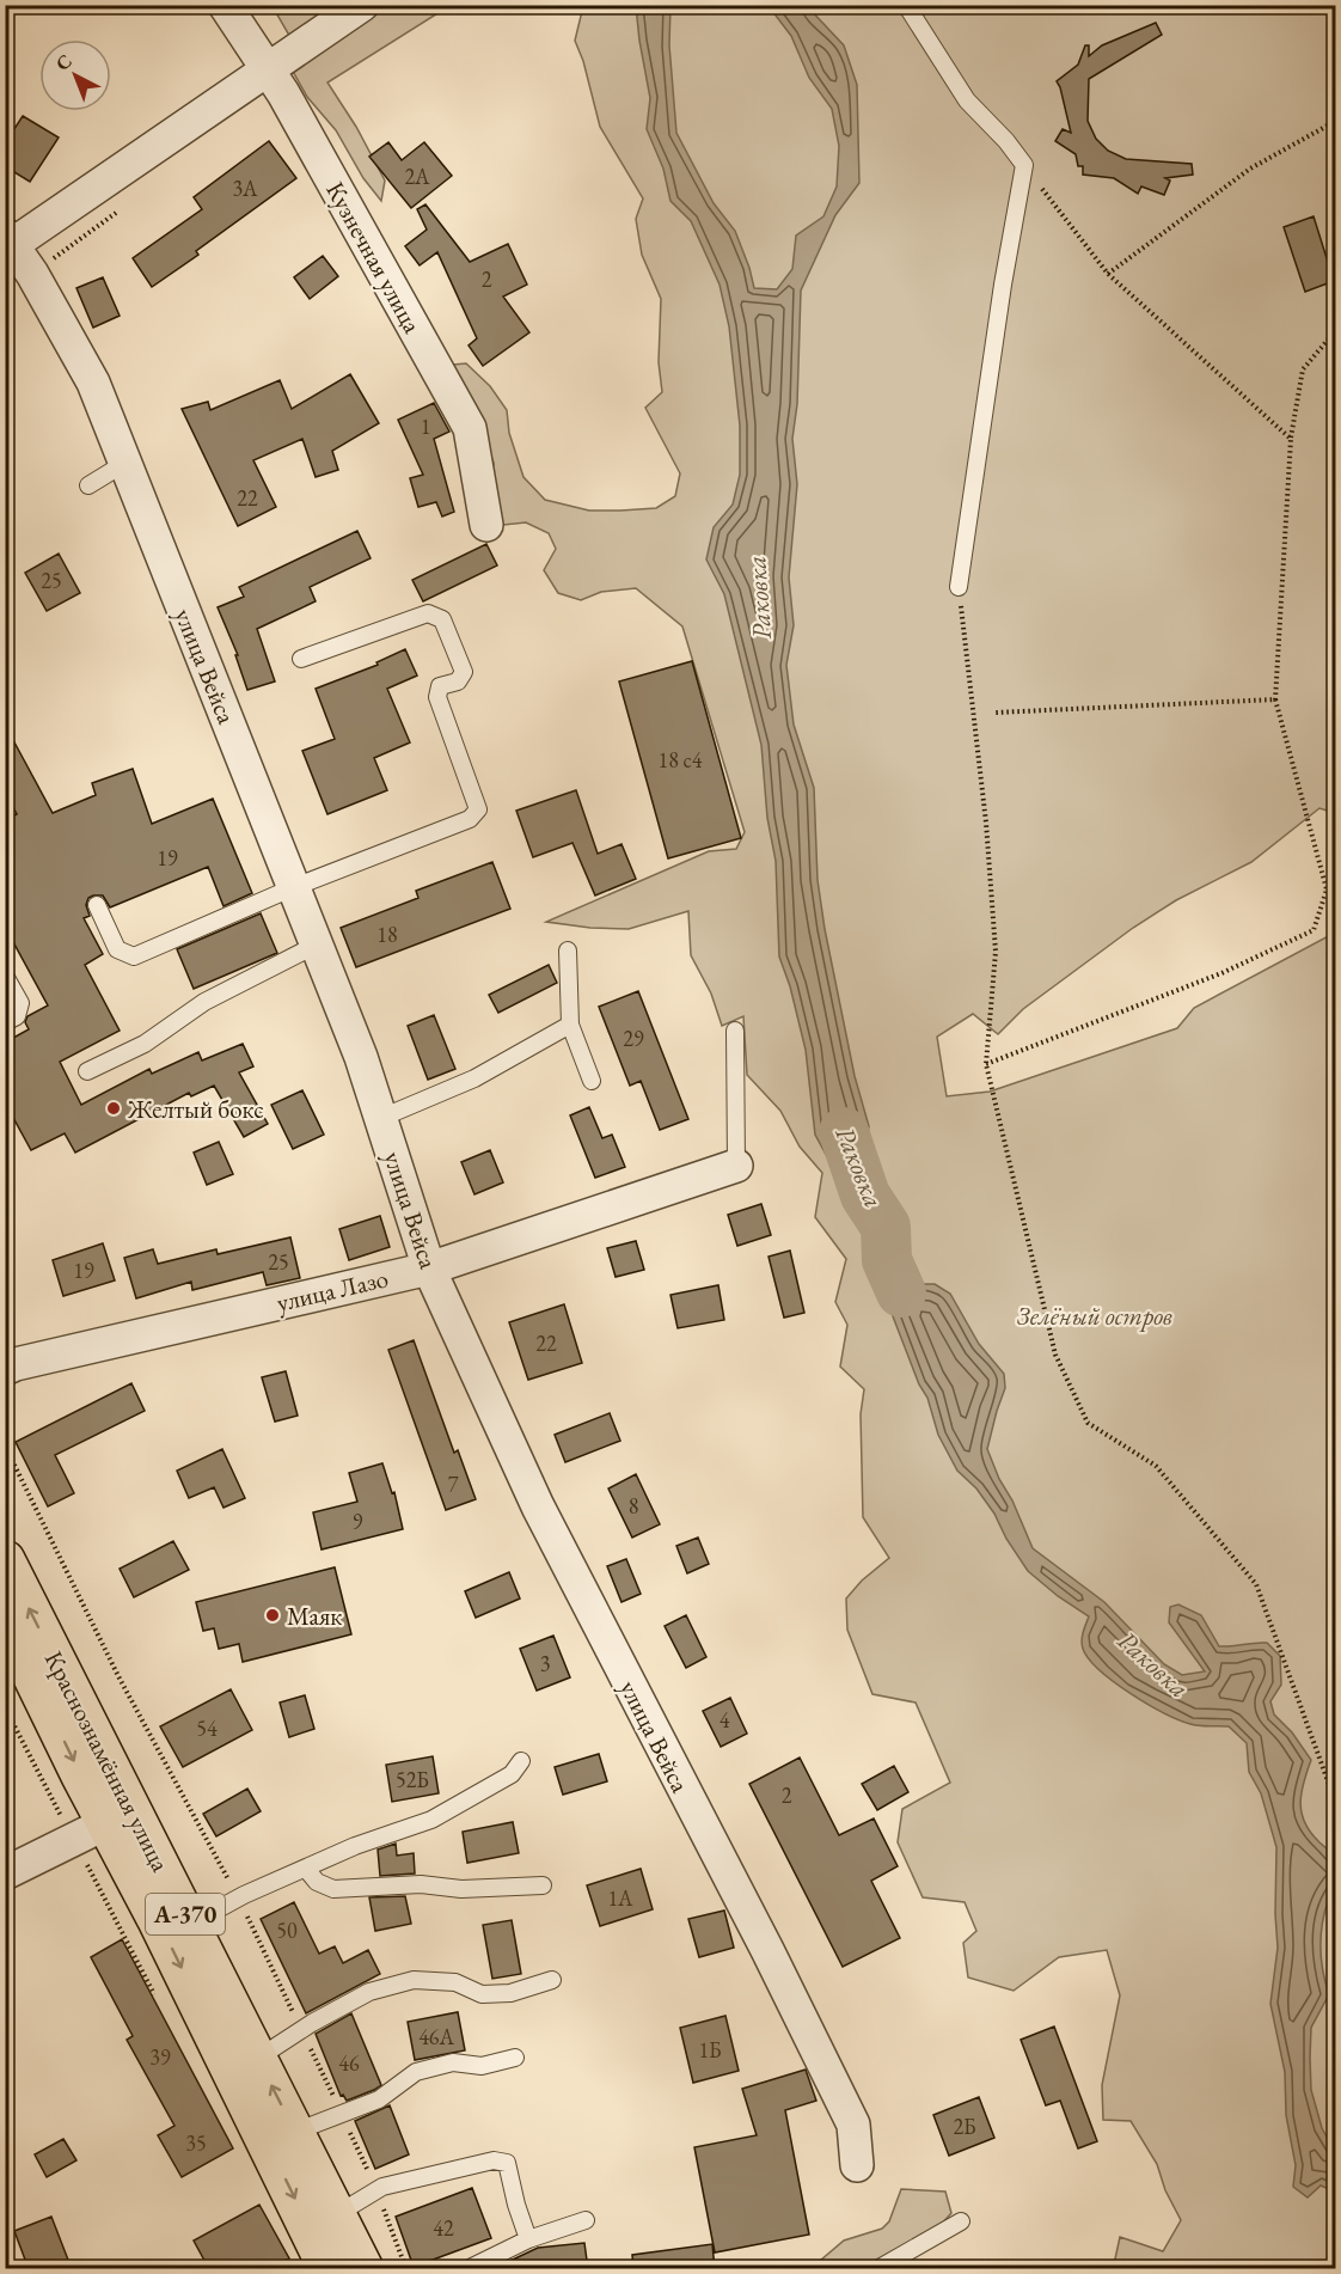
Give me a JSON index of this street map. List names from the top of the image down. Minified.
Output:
{"streets":{"highway":["Краснознамённая улица","А-370"],"street":["Кузнечная улица","улица Вейса","улица Лазо"]},"crossings":[["улица Вейса","улица Лазо"]],"water":["Раковка"],"parks":["Зелёный остров"],"places":["Желтый бокс","Маяк"],"house_numbers":["2А","3А","2","1","22","25","18 с4","19","18","29","25","19","22","7","8","9","3","4","54","52Б","2","1А","50","46А","1Б","39","46","2Б","35","42"],"north":"top left"}
